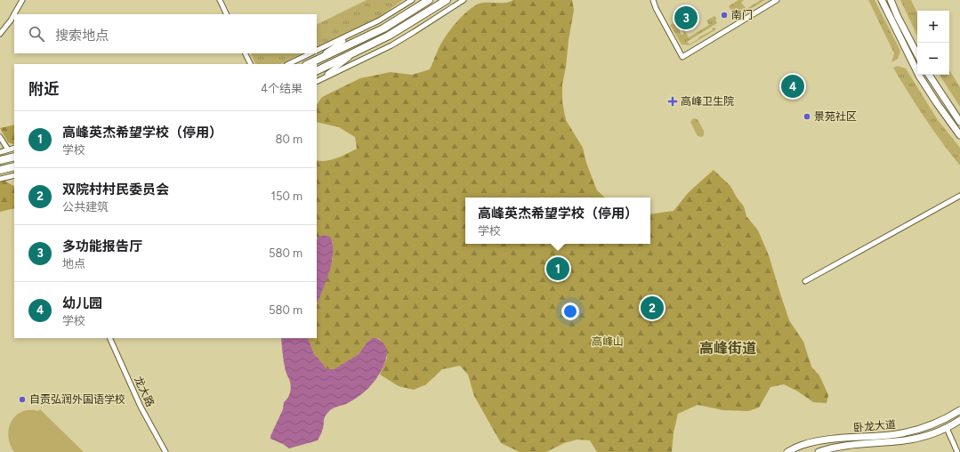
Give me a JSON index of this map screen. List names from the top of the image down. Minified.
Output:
{"streets":{"main road":["卧龙大道"],"street":["龙大路"]},"districts":["高峰街道"],"parks":["高峰山"],"places":{"other":["南门","景苑社区","自贡弘润外国语学校"],"health":["高峰卫生院"]},"page":{"pins":["3","4","1","2"],"map_buttons":["+","−"],"search":"搜索地点","heading":["附近","4个结果"],"list":[{"mark":"1","name":"高峰英杰希望学校（停用）","note":"学校","value":"80 m"},{"mark":"2","name":"双院村村民委员会","note":"公共建筑","value":"150 m"},{"mark":"3","name":"多功能报告厅","note":"地点","value":"580 m"},{"mark":"4","name":"幼儿园","note":"学校","value":"580 m"}],"popup":["高峰英杰希望学校（停用）","学校"]}}
